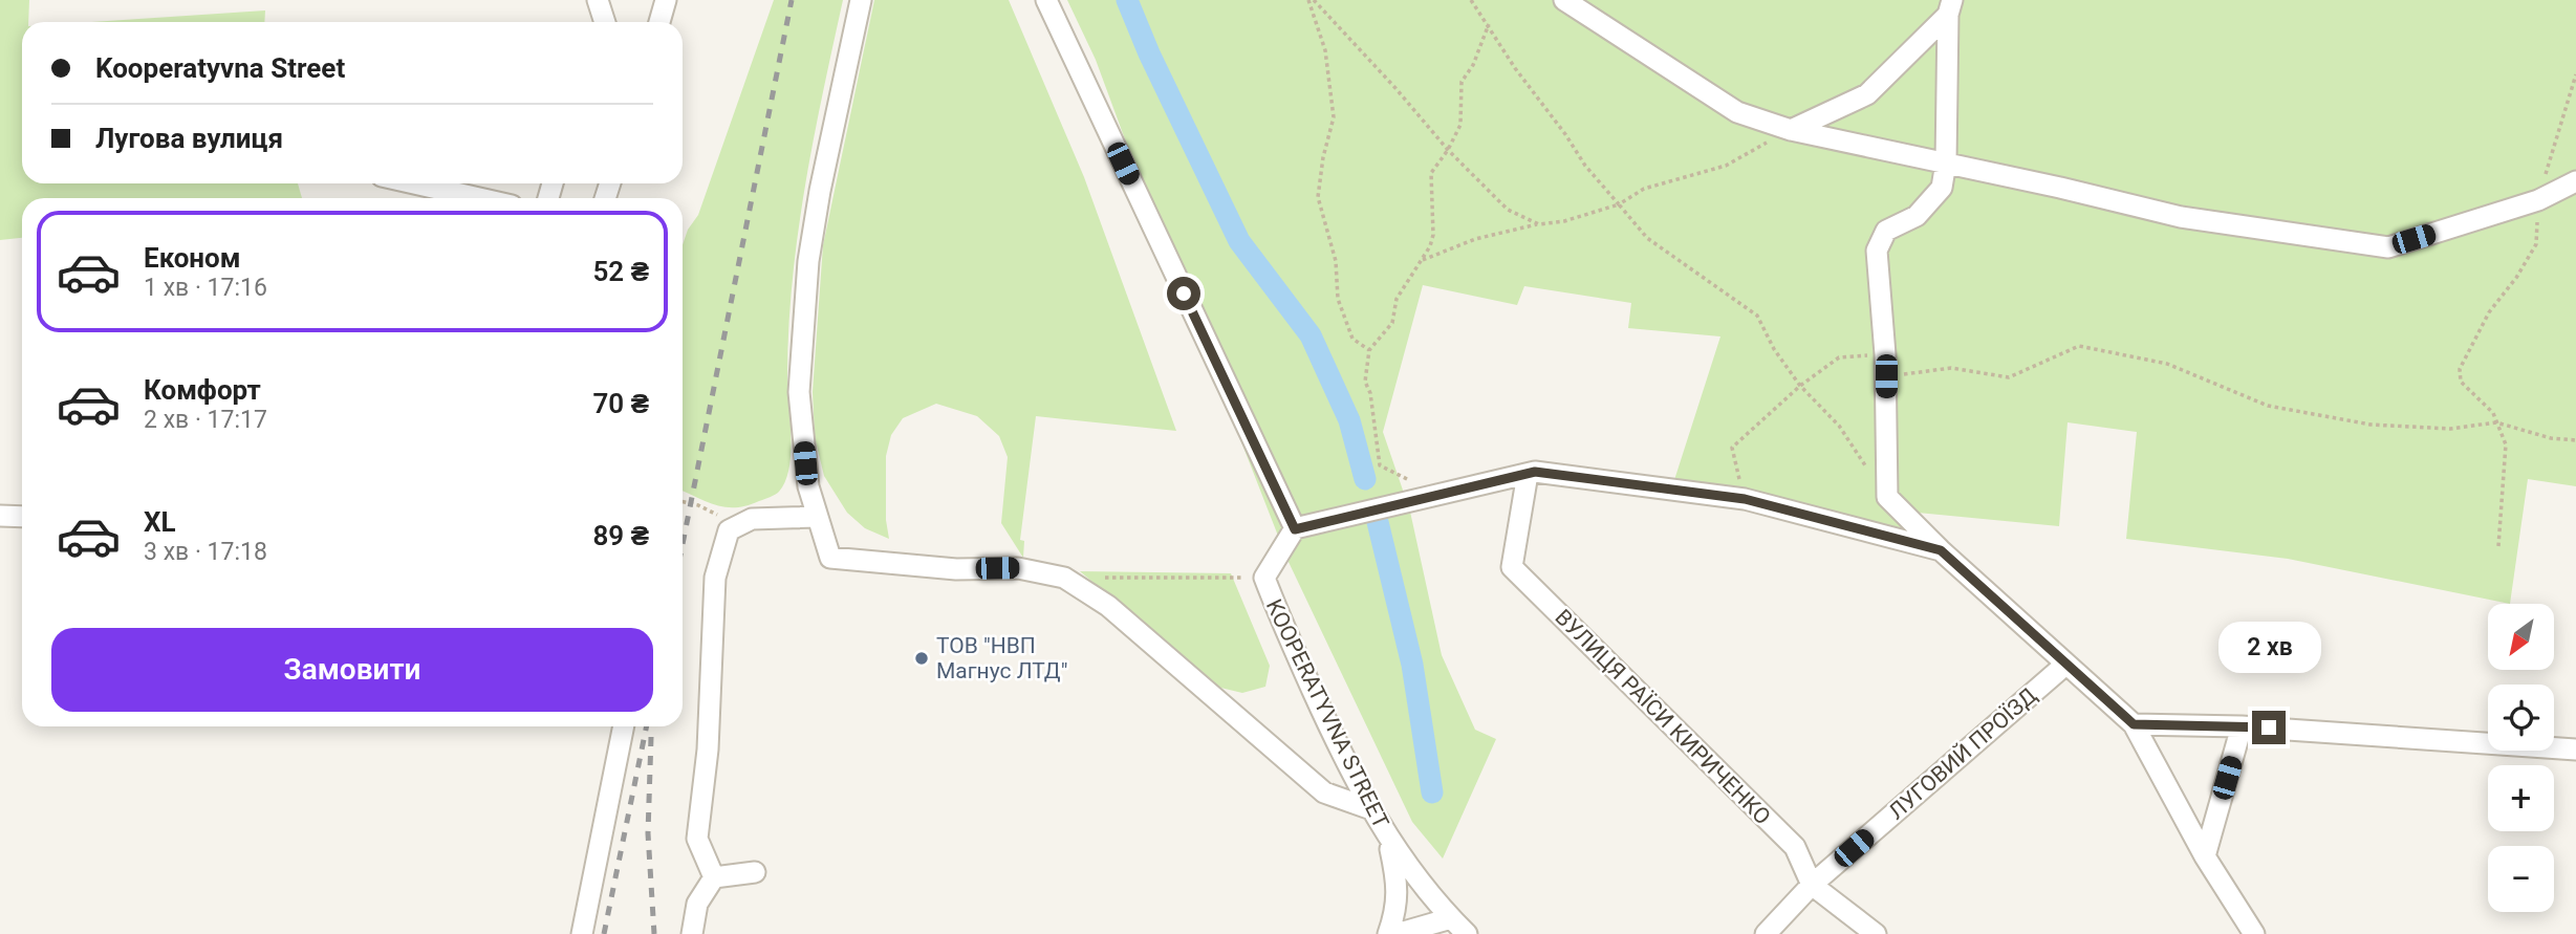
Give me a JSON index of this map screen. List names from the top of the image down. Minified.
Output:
{"streets":{"street":["KOOPERATYVNA STREET","ВУЛИЦЯ РАЇСИ КИРИЧЕНКО","ЛУГОВИЙ ПРОЇЗД"]},"crossings":[["ВУЛИЦЯ РАЇСИ КИРИЧЕНКО","ЛУГОВИЙ ПРОЇЗД"]],"places":["ТОВ \"НВП Магнус ЛТД\""],"north":"bottom left","page":{"banner":["Kooperatyvna Street","Лугова вулиця"],"list":[{"name":"Економ","note":"1 хв · 17:16","value":"52 ₴"},{"name":"Комфорт","note":"2 хв · 17:17","value":"70 ₴"},{"name":"XL","note":"3 хв · 17:18","value":"89 ₴"}],"map_buttons":["+","−"],"buttons":"Замовити","bubble":"2 хв"}}
